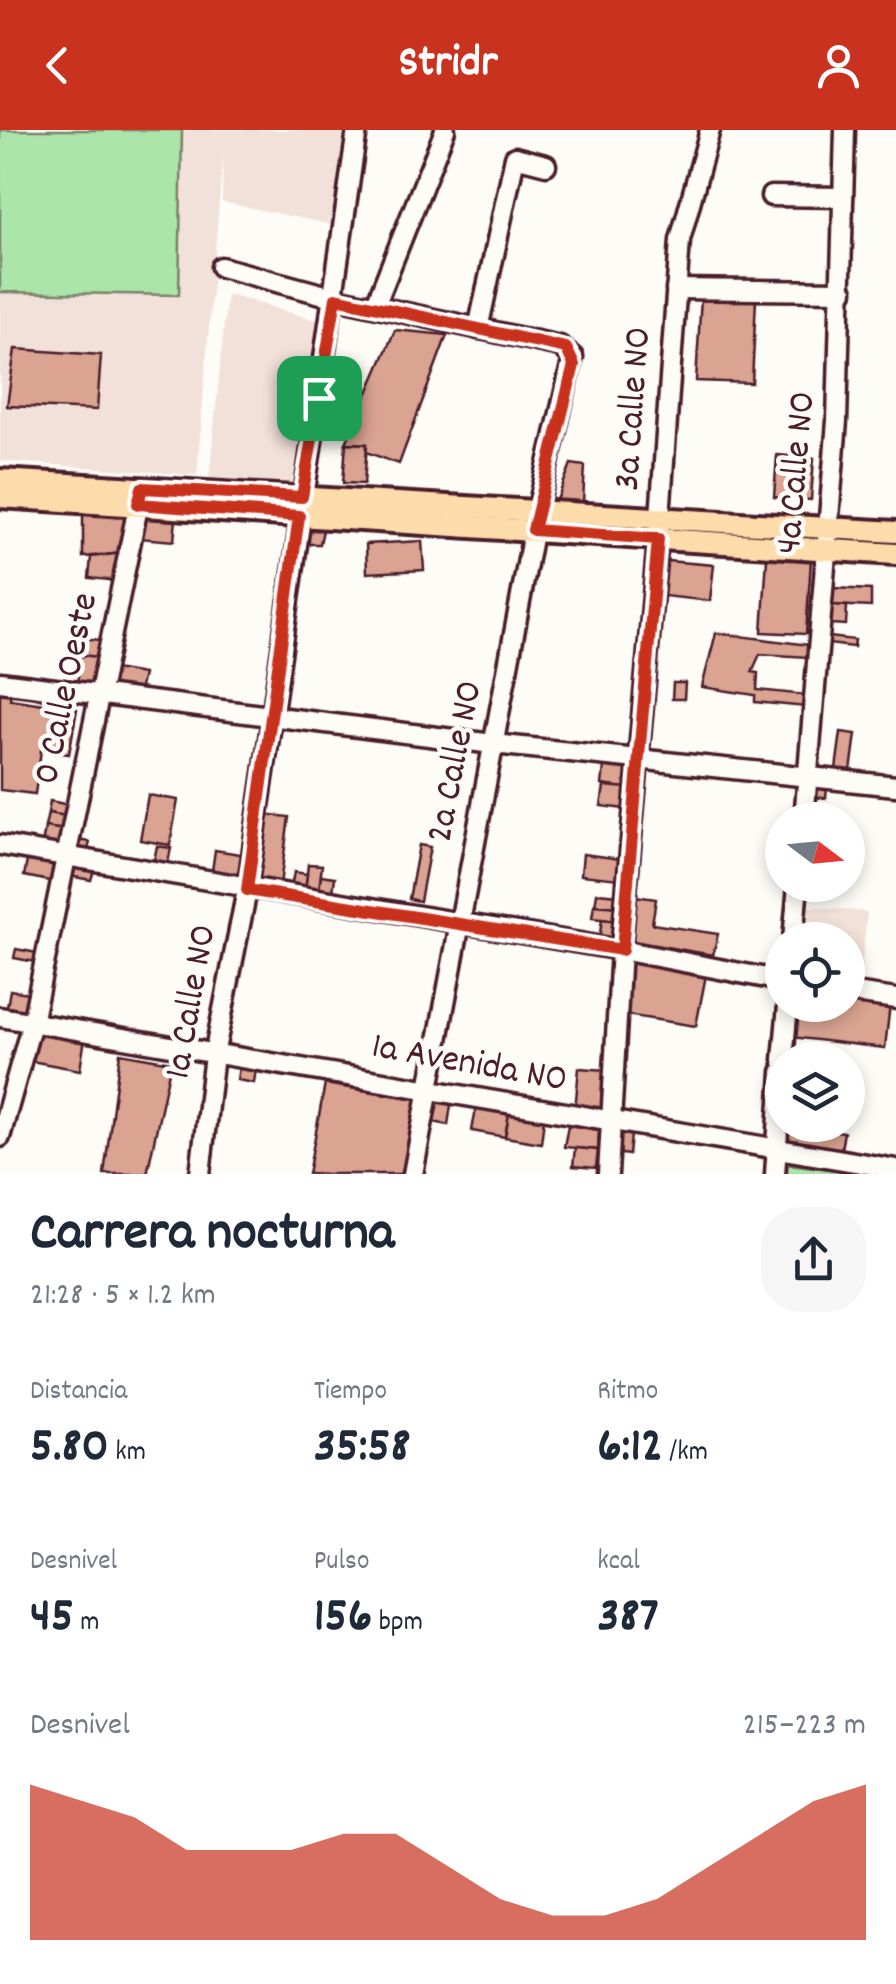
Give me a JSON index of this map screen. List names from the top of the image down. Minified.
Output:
{"streets":{"street":["3a Calle NO","4a Calle NO","0 Calle Oeste","2a Calle NO","1a Calle NO","1a Avenida NO"]},"crossings":[["3a Calle NO","1a Avenida NO"],["0 Calle Oeste","1a Avenida NO"],["2a Calle NO","1a Avenida NO"],["1a Calle NO","1a Avenida NO"]],"north":"right","page":{"header":"Stridr","heading":["Carrera nocturna","21:28 · 5 × 1.2 km"],"stats":[["Distancia","5.80 km"],["Tiempo","35:58"],["Ritmo","6:12 /km"],["Desnivel","45 m"],["Pulso","156 bpm"],["kcal","387"]],"chart":["Desnivel","215–223 m"]}}
